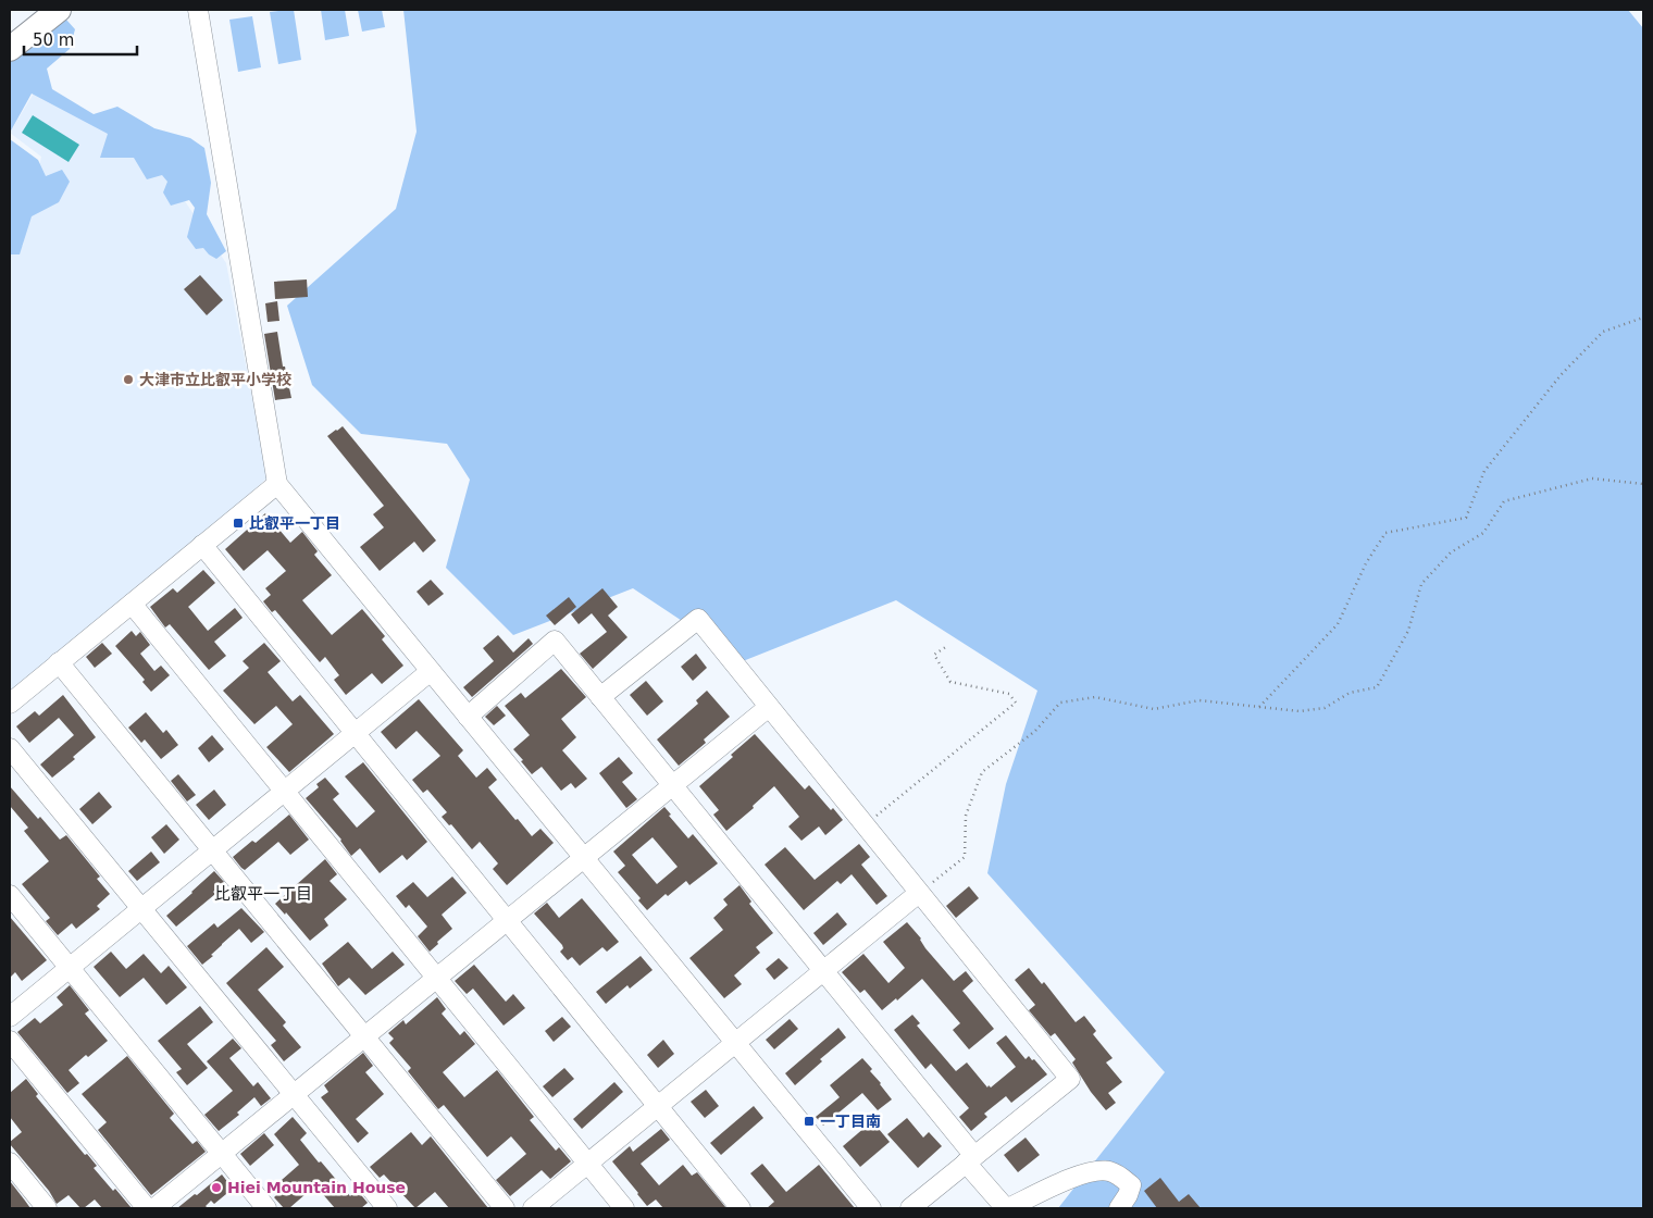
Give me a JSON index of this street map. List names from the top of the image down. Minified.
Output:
{"districts":["比叡平一丁目"],"places":{"other":["大津市立比叡平小学校","Hiei Mountain House"],"transit":["比叡平一丁目","一丁目南"]},"scale_bar":"50 m"}
